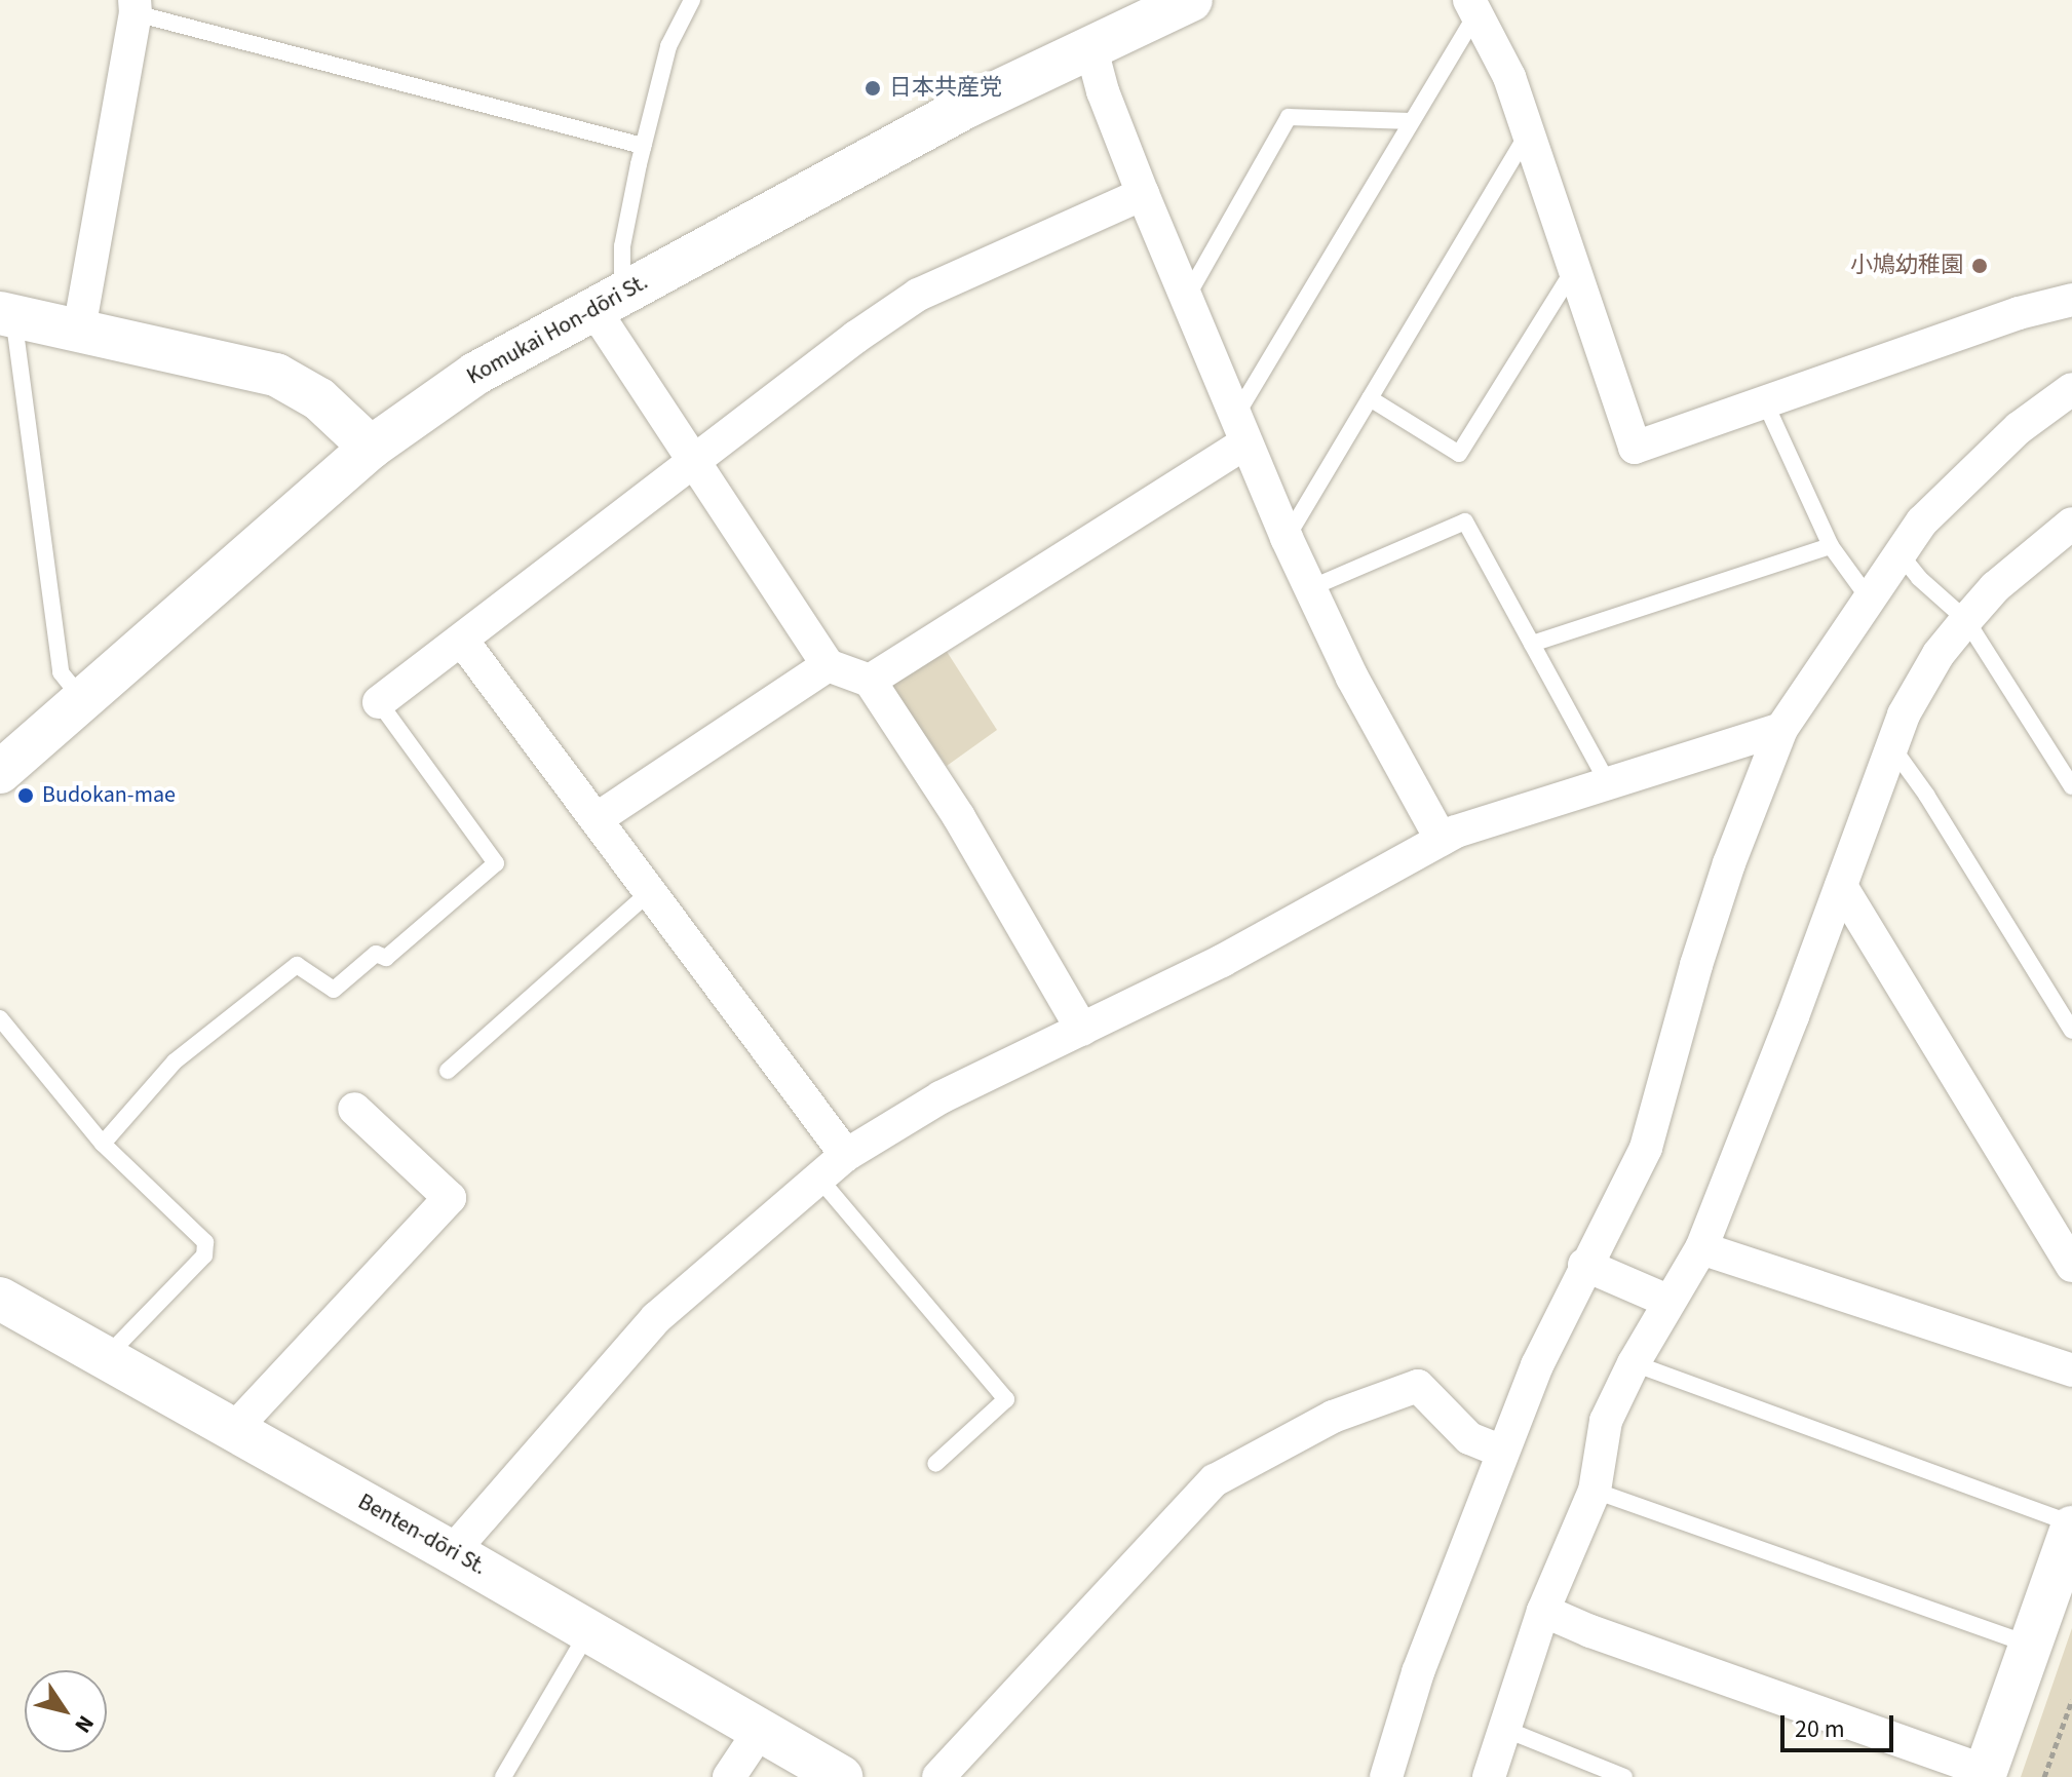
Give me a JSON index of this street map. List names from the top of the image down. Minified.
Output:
{"streets":{"street":["Komukai Hon-dōri St.","Benten-dōri St."]},"places":["日本共産党","小鳩幼稚園","Budokan-mae"],"scale_bar":"20 m","north":"bottom right"}
